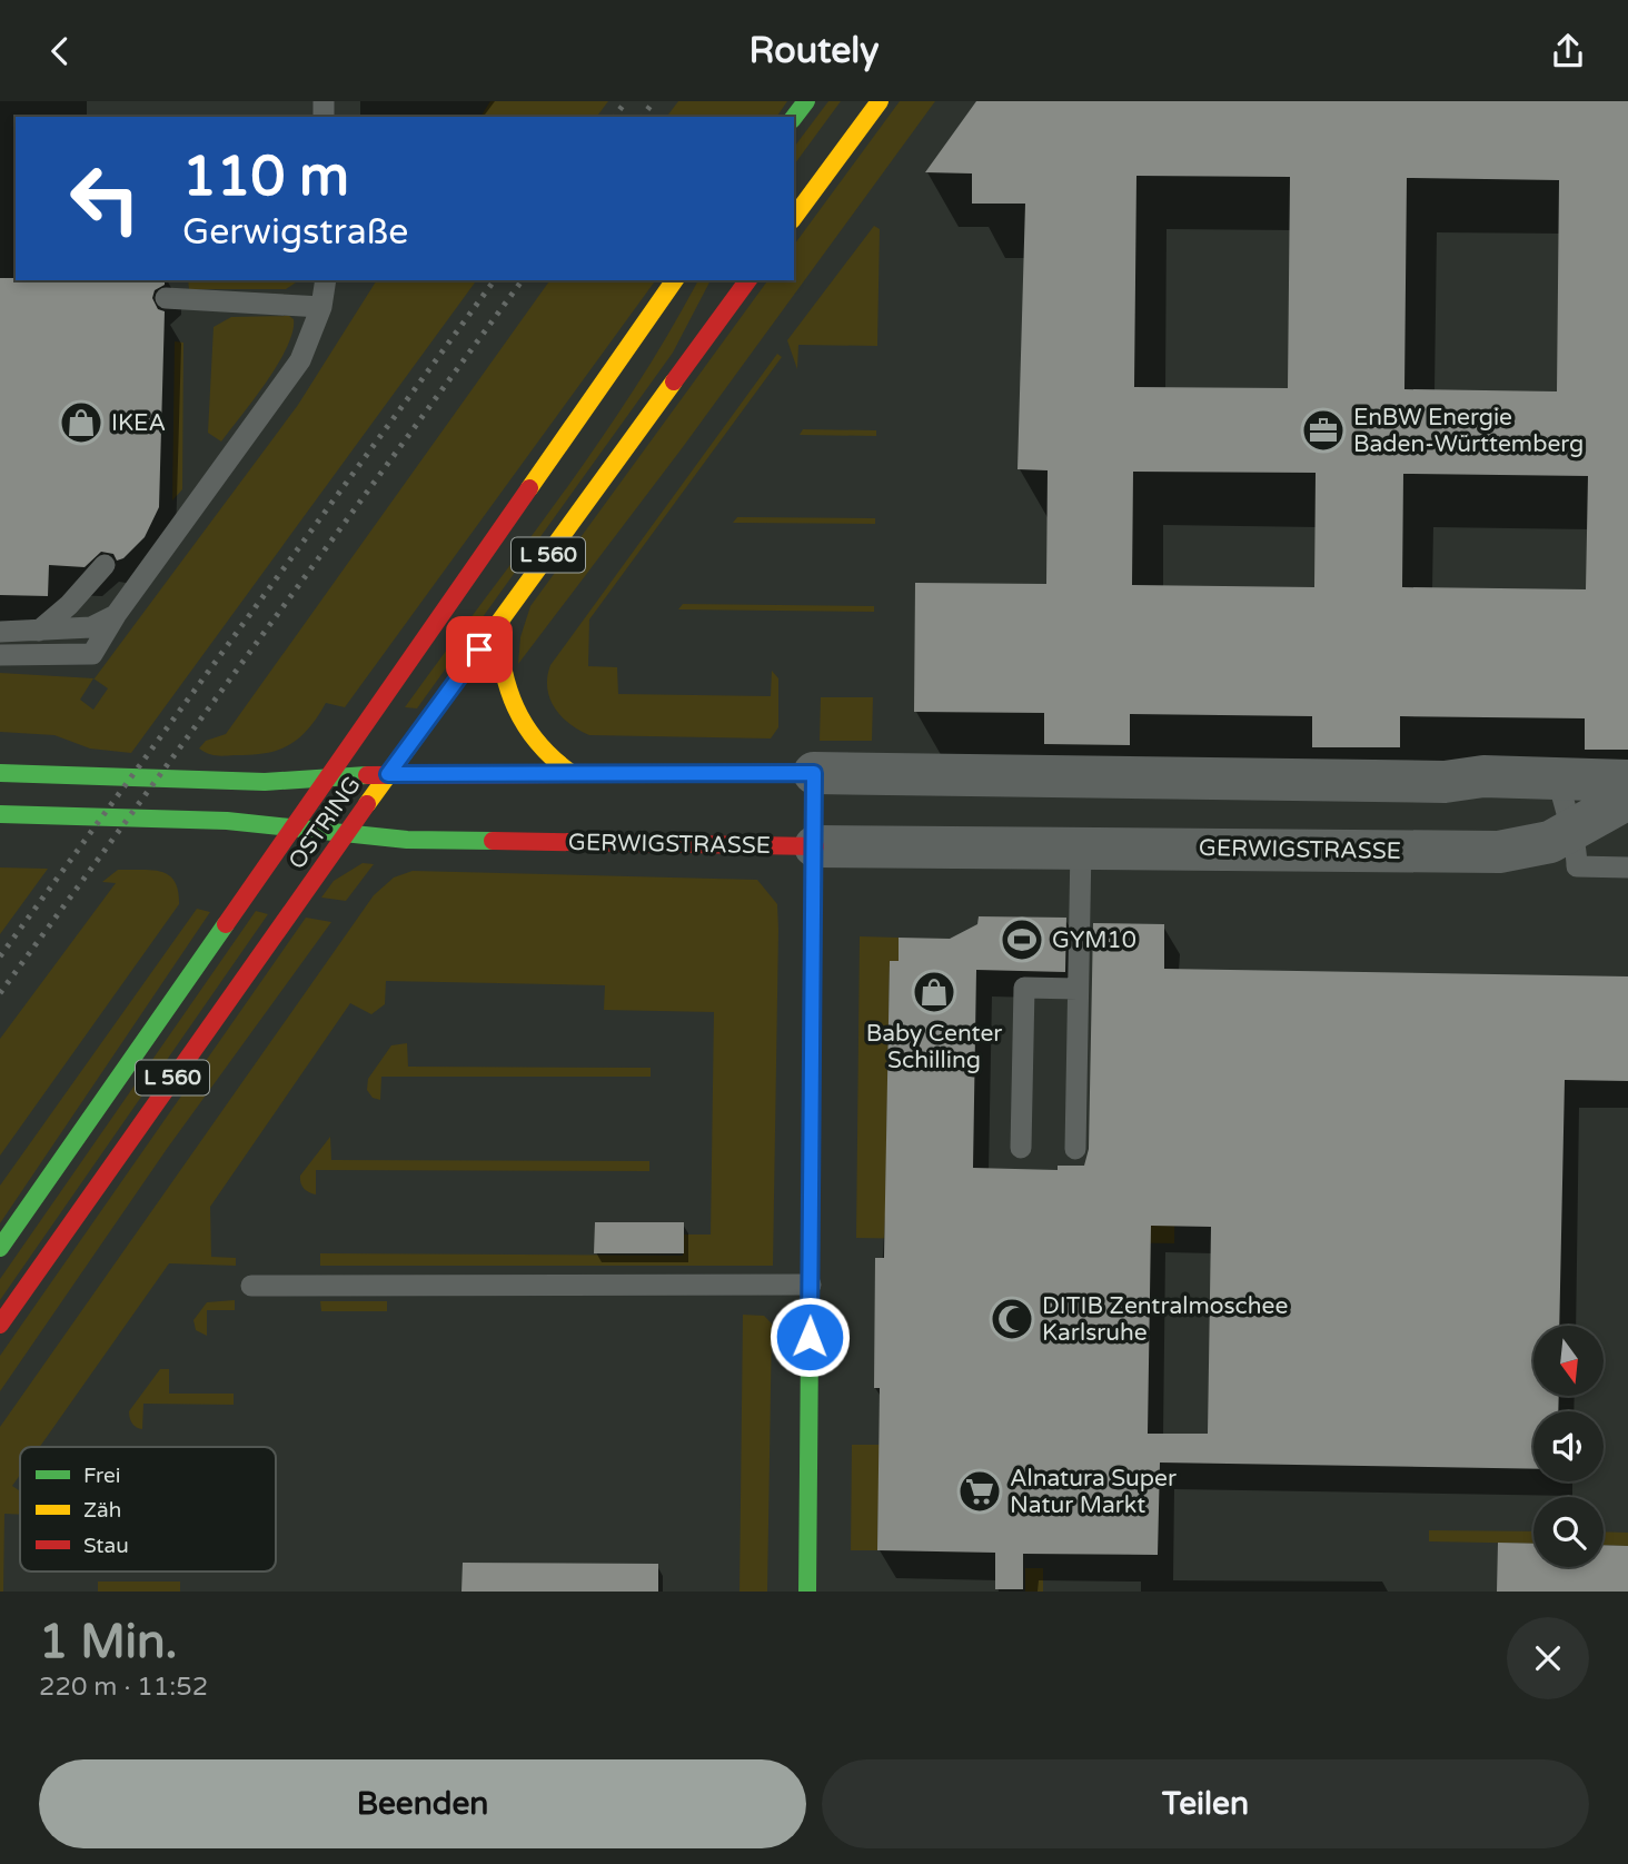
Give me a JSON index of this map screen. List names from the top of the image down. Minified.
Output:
{"streets":{"main road":["L 560","OSTRING","GERWIGSTRASSE"]},"crossings":[["OSTRING","GERWIGSTRASSE"]],"places":{"shop":["IKEA","Baby Center Schilling"],"office":["EnBW Energie Baden-Württemberg"],"sports":["GYM10"],"mosque":["DITIB Zentralmoschee Karlsruhe"],"supermarket":["Alnatura Super Natur Markt"]},"legend":["Frei","Zäh","Stau"],"north":"bottom","page":{"header":"Routely","turn":["110 m","Gerwigstraße"],"heading":["1 Min.","220 m · 11:52"],"buttons":["Beenden","Teilen"]}}
